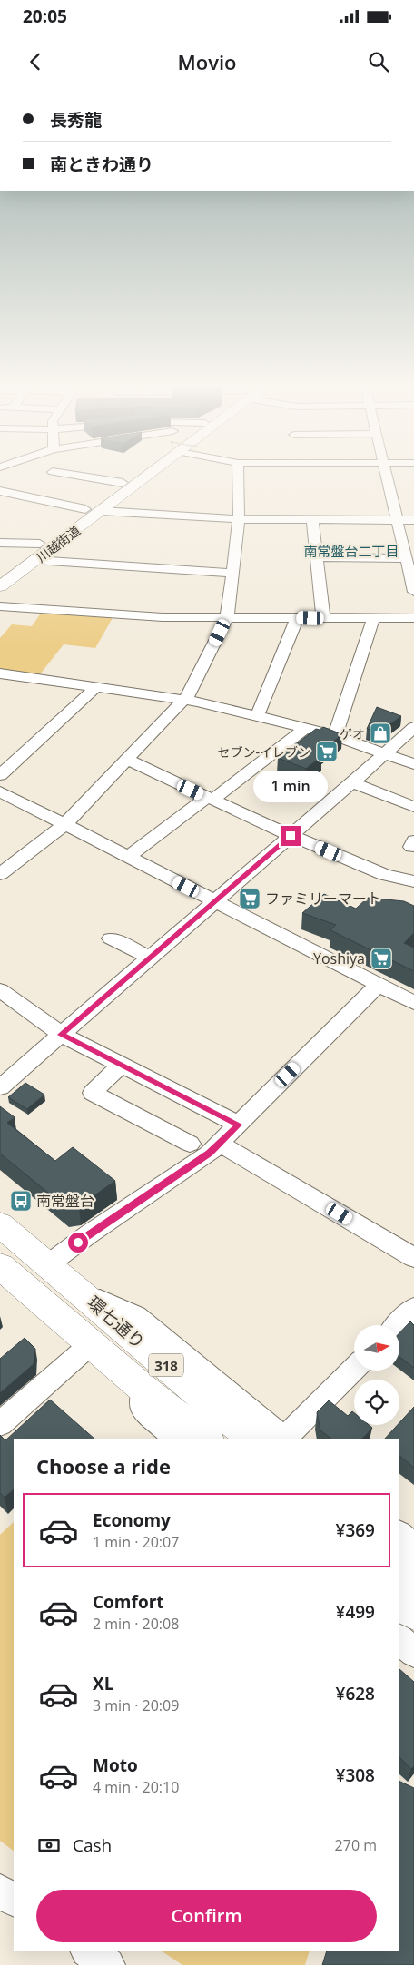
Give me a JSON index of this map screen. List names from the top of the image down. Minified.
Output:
{"streets":{"main road":["川越街道","環七通り","318"]},"districts":["南常盤台二丁目"],"places":{"shop":["ゲオ"],"supermarket":["セブン-イレブン","ファミリーマート","Yoshiya"],"bus stop":["南常盤台"]},"north":"right","page":{"status":"20:05","header":"Movio","banner":["長秀龍","南ときわ通り"],"bubble":"1 min","heading":"Choose a ride","list":[{"name":"Economy","note":"1 min · 20:07","value":"¥369"},{"name":"Comfort","note":"2 min · 20:08","value":"¥499"},{"name":"XL","note":"3 min · 20:09","value":"¥628"},{"name":"Moto","note":"4 min · 20:10","value":"¥308"}],"pay":["Cash","270 m"],"buttons":"Confirm"}}
